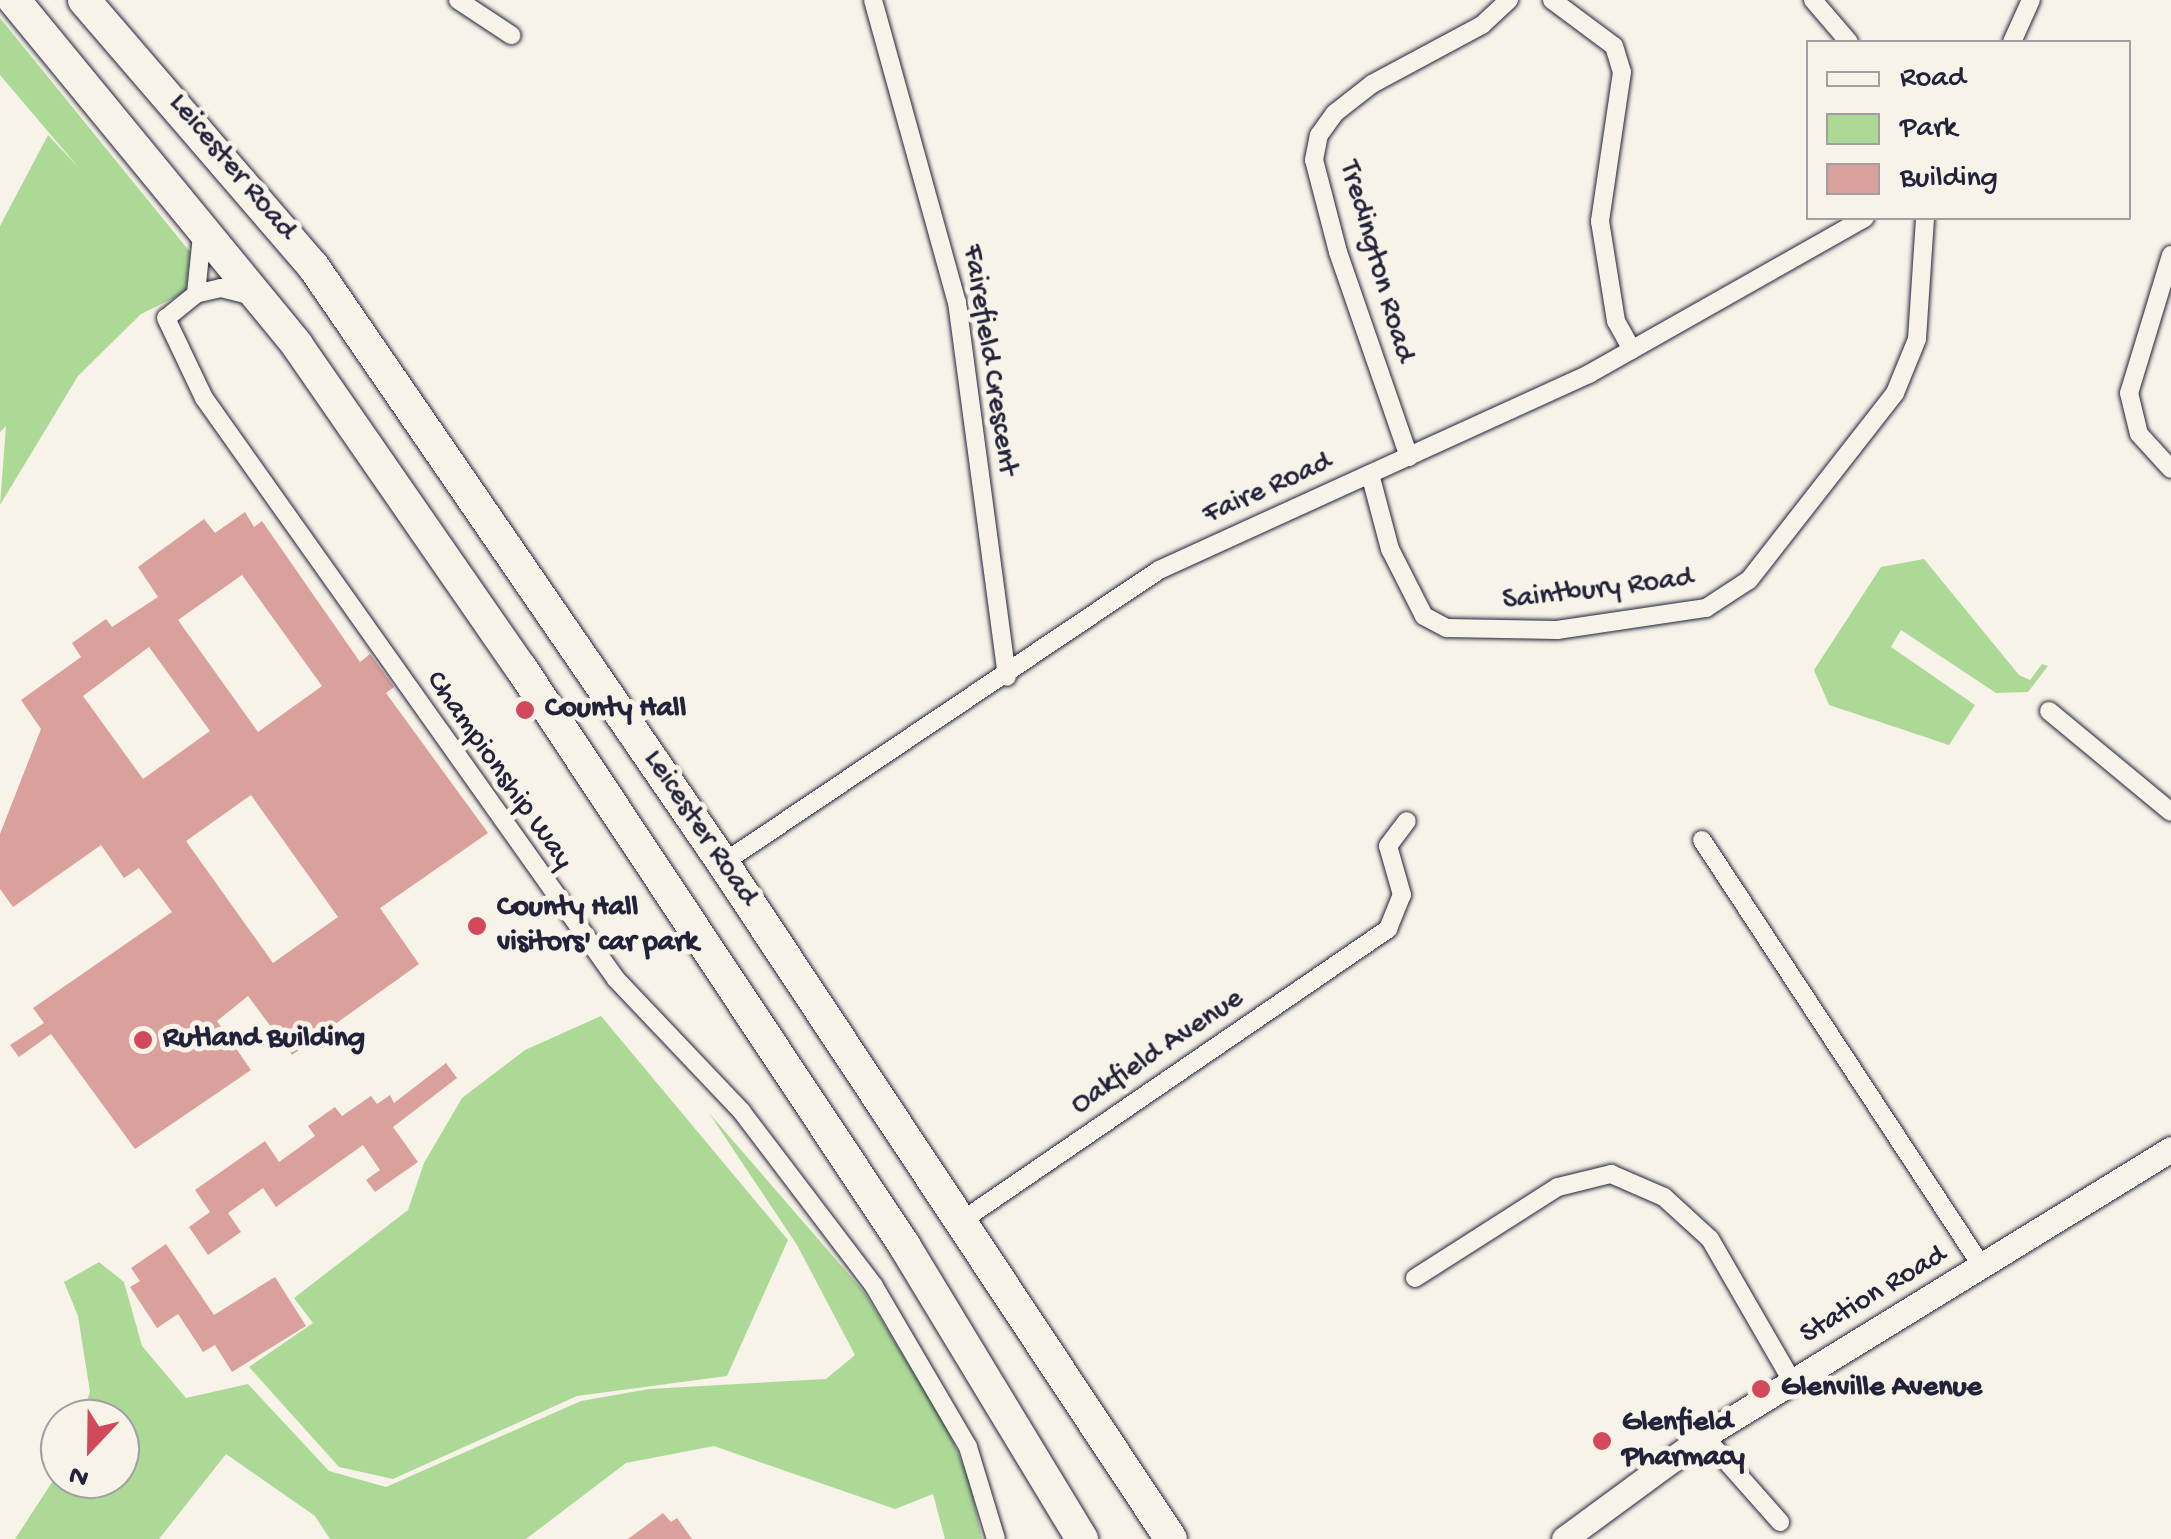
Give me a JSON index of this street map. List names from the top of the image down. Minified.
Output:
{"streets":{"highway":["Leicester Road"],"street":["Tredington Road","Fairefield Crescent","Faire Road","Saintbury Road","Championship Way","Oakfield Avenue","Station Road"]},"crossings":[["Leicester Road","Faire Road"],["Leicester Road","Oakfield Avenue"],["Tredington Road","Faire Road"],["Fairefield Crescent","Faire Road"],["Faire Road","Saintbury Road"]],"places":["County Hall","County Hall visitors' car park","Rutland Building","Glenville Avenue","Glenfield Pharmacy"],"legend":["Road","Park","Building"],"north":"bottom"}
